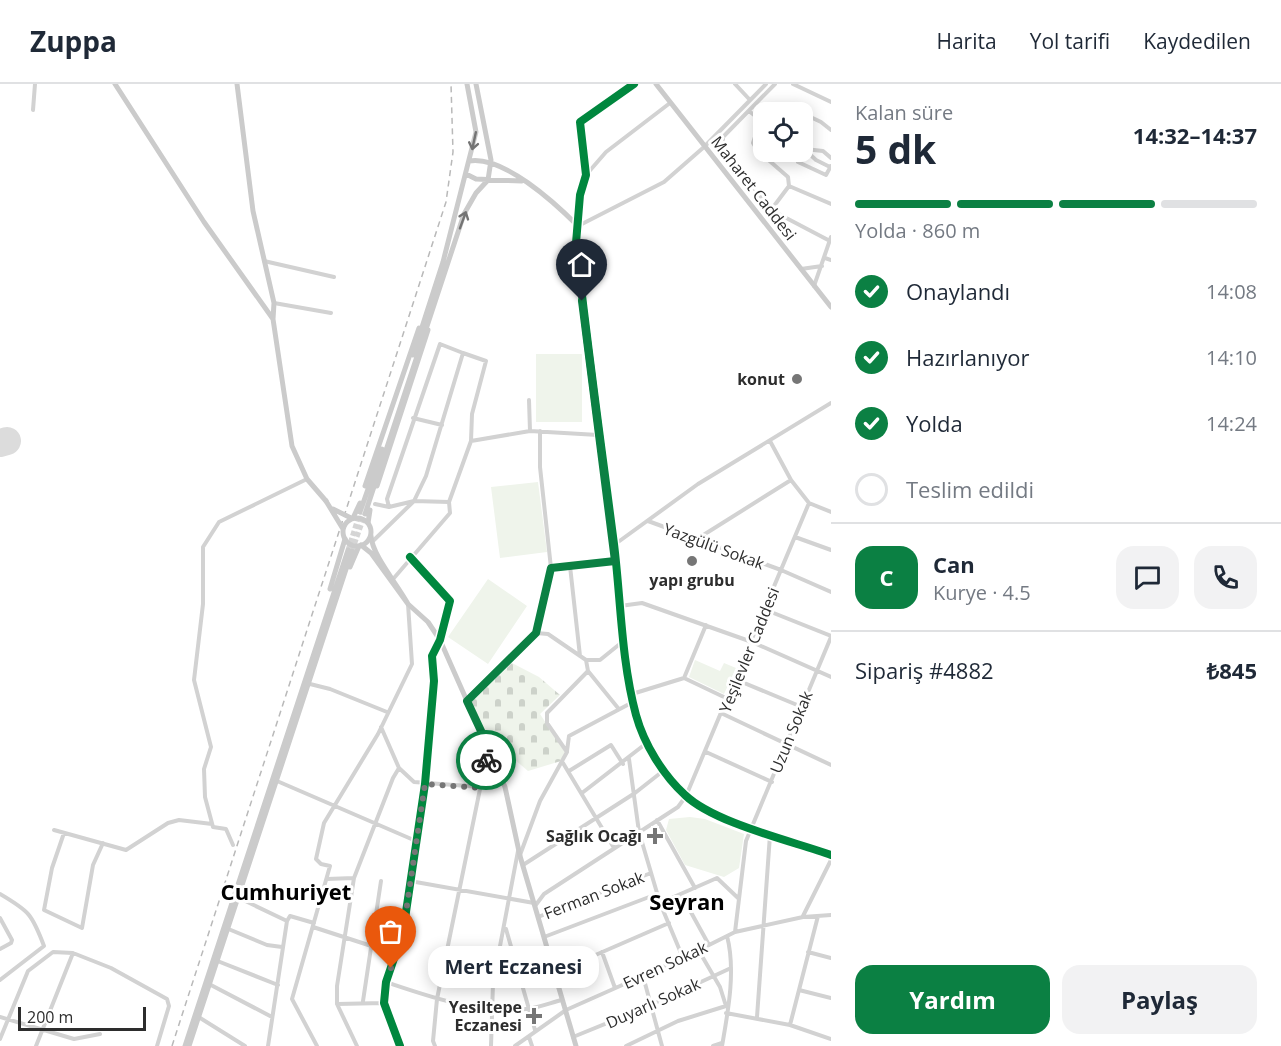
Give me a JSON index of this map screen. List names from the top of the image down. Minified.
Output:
{"streets":{"street":["Maharet Caddesi","Yazgülü Sokak","Yeşilevler Caddesi","Uzun Sokak","Ferman Sokak","Evren Sokak","Duyarlı Sokak"]},"crossings":[["Yazgülü Sokak","Yeşilevler Caddesi"],["Uzun Sokak","Evren Sokak"]],"districts":["Cumhuriyet","Seyran"],"places":{"other":["konut","yapı grubu","Mert Eczanesi"],"health":["Sağlık Ocağı","Yesiltepe Eczanesi"]},"scale_bar":"200 m","page":{"header":"Zuppa","nav":["Harita","Yol tarifi","Kaydedilen"],"heading":["5 dk","Kalan süre","14:32–14:37"],"panel":["Can","Kurye · 4.5","Sipariş #4882","₺845"],"bar":"Yolda · 860 m","list":[["Onaylandı","14:08"],["Hazırlanıyor","14:10"],["Yolda","14:24"],"Teslim edildi"],"round":"C","bubble":"Mert Eczanesi","buttons":["Yardım","Paylaş"],"scale":"200 m"}}
